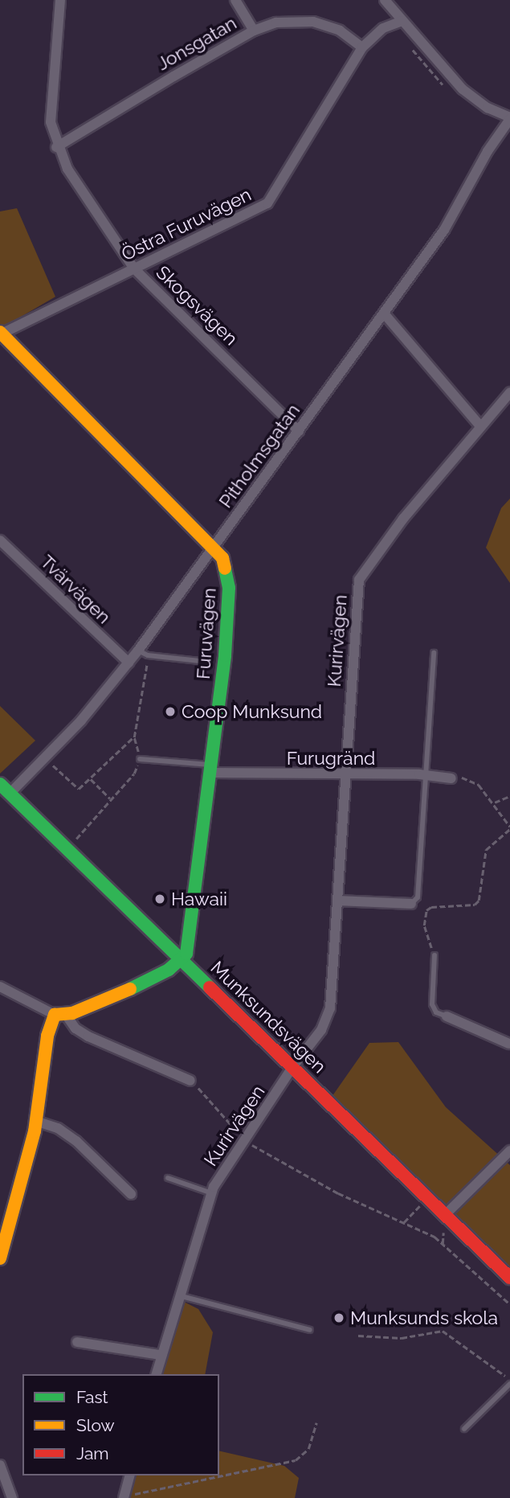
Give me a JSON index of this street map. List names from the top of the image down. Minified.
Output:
{"streets":{"street":["Jonsgatan","Östra Furuvägen","Skogsvägen","Pitholmsgatan","Tvärvägen","Furuvägen","Kurirvägen","Furugränd","Munksundsvägen"]},"crossings":[["Jonsgatan","Östra Furuvägen"],["Jonsgatan","Skogsvägen"],["Östra Furuvägen","Skogsvägen"],["Östra Furuvägen","Furuvägen"],["Skogsvägen","Pitholmsgatan"],["Pitholmsgatan","Tvärvägen"],["Pitholmsgatan","Furuvägen"],["Pitholmsgatan","Munksundsvägen"],["Furuvägen","Furugränd"],["Furuvägen","Munksundsvägen"],["Kurirvägen","Furugränd"],["Kurirvägen","Munksundsvägen"]],"places":["Coop Munksund","Hawaii","Munksunds skola"],"legend":["Fast","Slow","Jam"]}
